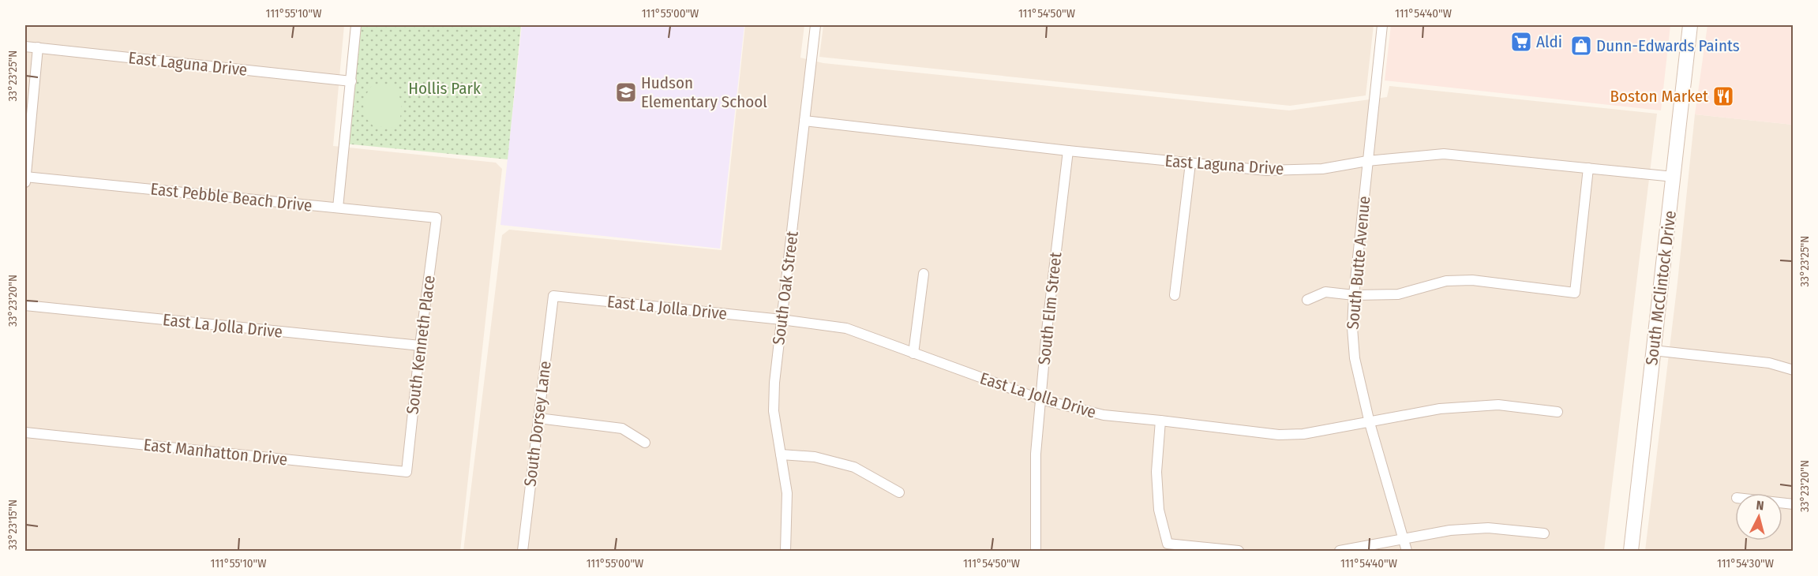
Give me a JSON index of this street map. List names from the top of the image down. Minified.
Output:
{"streets":{"main road":["South McClintock Drive"],"street":["East Laguna Drive","East Pebble Beach Drive","South Butte Avenue","South Oak Street","East La Jolla Drive","South Elm Street","South Kenneth Place","South Dorsey Lane","East Manhatton Drive"]},"crossings":[["East Laguna Drive","South Butte Avenue"],["East Laguna Drive","South Oak Street"],["East Laguna Drive","South McClintock Drive"],["East Laguna Drive","South Elm Street"],["East Pebble Beach Drive","South Kenneth Place"],["South Butte Avenue","East La Jolla Drive"],["South Oak Street","East La Jolla Drive"],["East La Jolla Drive","South Elm Street"],["East La Jolla Drive","South Kenneth Place"],["East La Jolla Drive","South Dorsey Lane"],["South Kenneth Place","East Manhatton Drive"]],"parks":["Hollis Park"],"places":{"supermarket":["Aldi"],"shop":["Dunn-Edwards Paints"],"school or university":["Hudson Elementary School"],"restaurant":["Boston Market"]},"north":"top","coordinates":["111°55'10\"W","111°55'00\"W","111°54'50\"W","111°54'40\"W","33°23'25\"N","33°23'20\"N","33°23'15\"N","111°54'30\"W"]}
